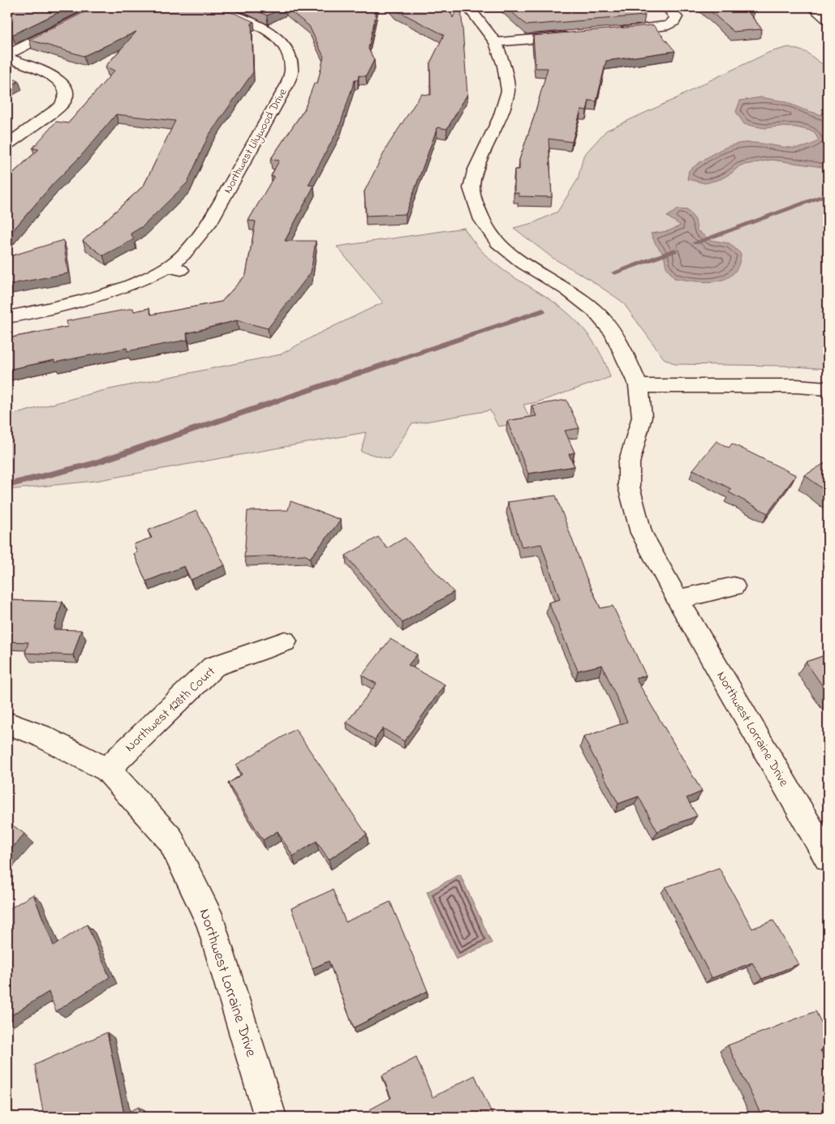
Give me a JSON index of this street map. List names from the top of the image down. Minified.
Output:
{"streets":{"street":["Northwest Lilywood Drive","Northwest 128th Court","Northwest Lorraine Drive"]},"crossings":[["Northwest 128th Court","Northwest Lorraine Drive"]]}
